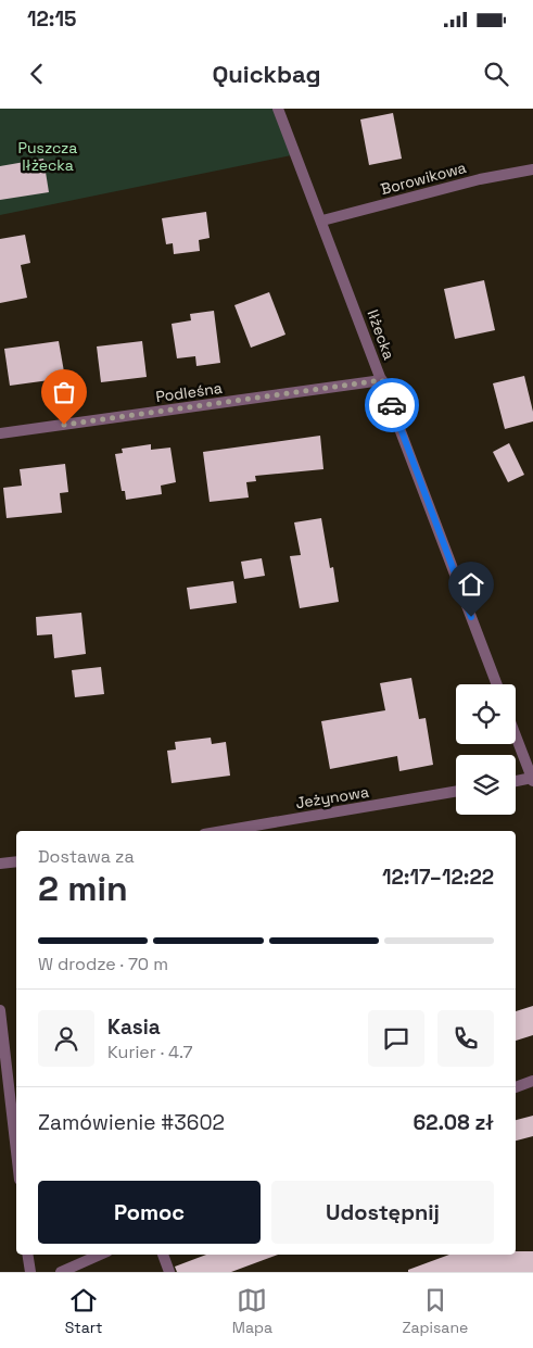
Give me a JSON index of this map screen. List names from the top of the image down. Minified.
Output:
{"streets":{"street":["Borowikowa","Iłżecka","Podleśna","Jeżynowa"]},"crossings":[["Borowikowa","Iłżecka"],["Iłżecka","Podleśna"]],"parks":["Puszcza Iłżecka"],"page":{"status":"12:15","header":"Quickbag","heading":["2 min","Dostawa za","12:17–12:22"],"panel":["Kasia","Kurier · 4.7","Zamówienie #3602","62.08 zł"],"bar":"W drodze · 70 m","buttons":["Pomoc","Udostępnij"],"tabs":["Start","Mapa","Zapisane"]}}
